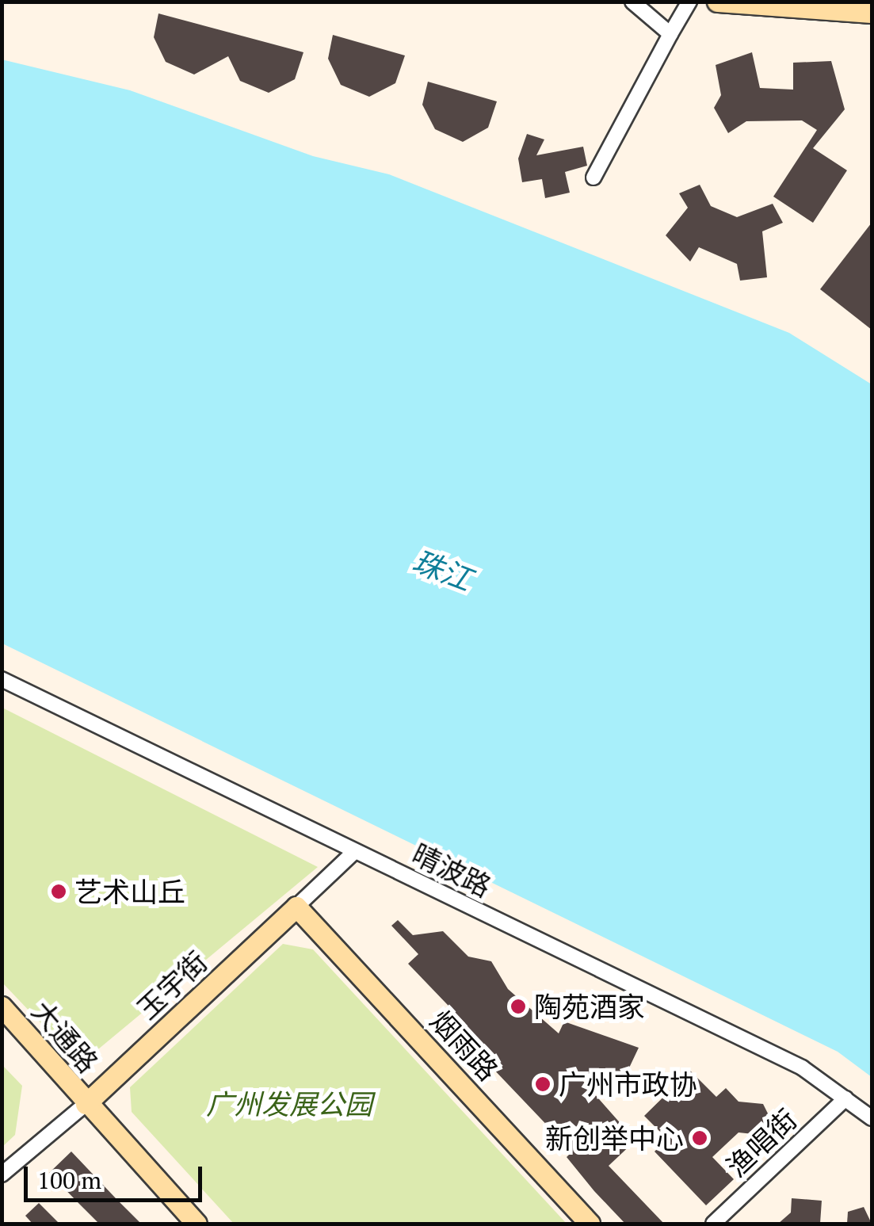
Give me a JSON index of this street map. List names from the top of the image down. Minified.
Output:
{"streets":{"main road":["玉宇街","大通路","烟雨路"],"street":["晴波路","渔唱街"]},"crossings":[["晴波路","渔唱街"],["玉宇街","大通路"],["玉宇街","烟雨路"]],"water":["珠江"],"parks":["广州发展公园"],"places":["艺术山丘","陶苑酒家","广州市政协","新创举中心"],"scale_bar":"100 m"}
